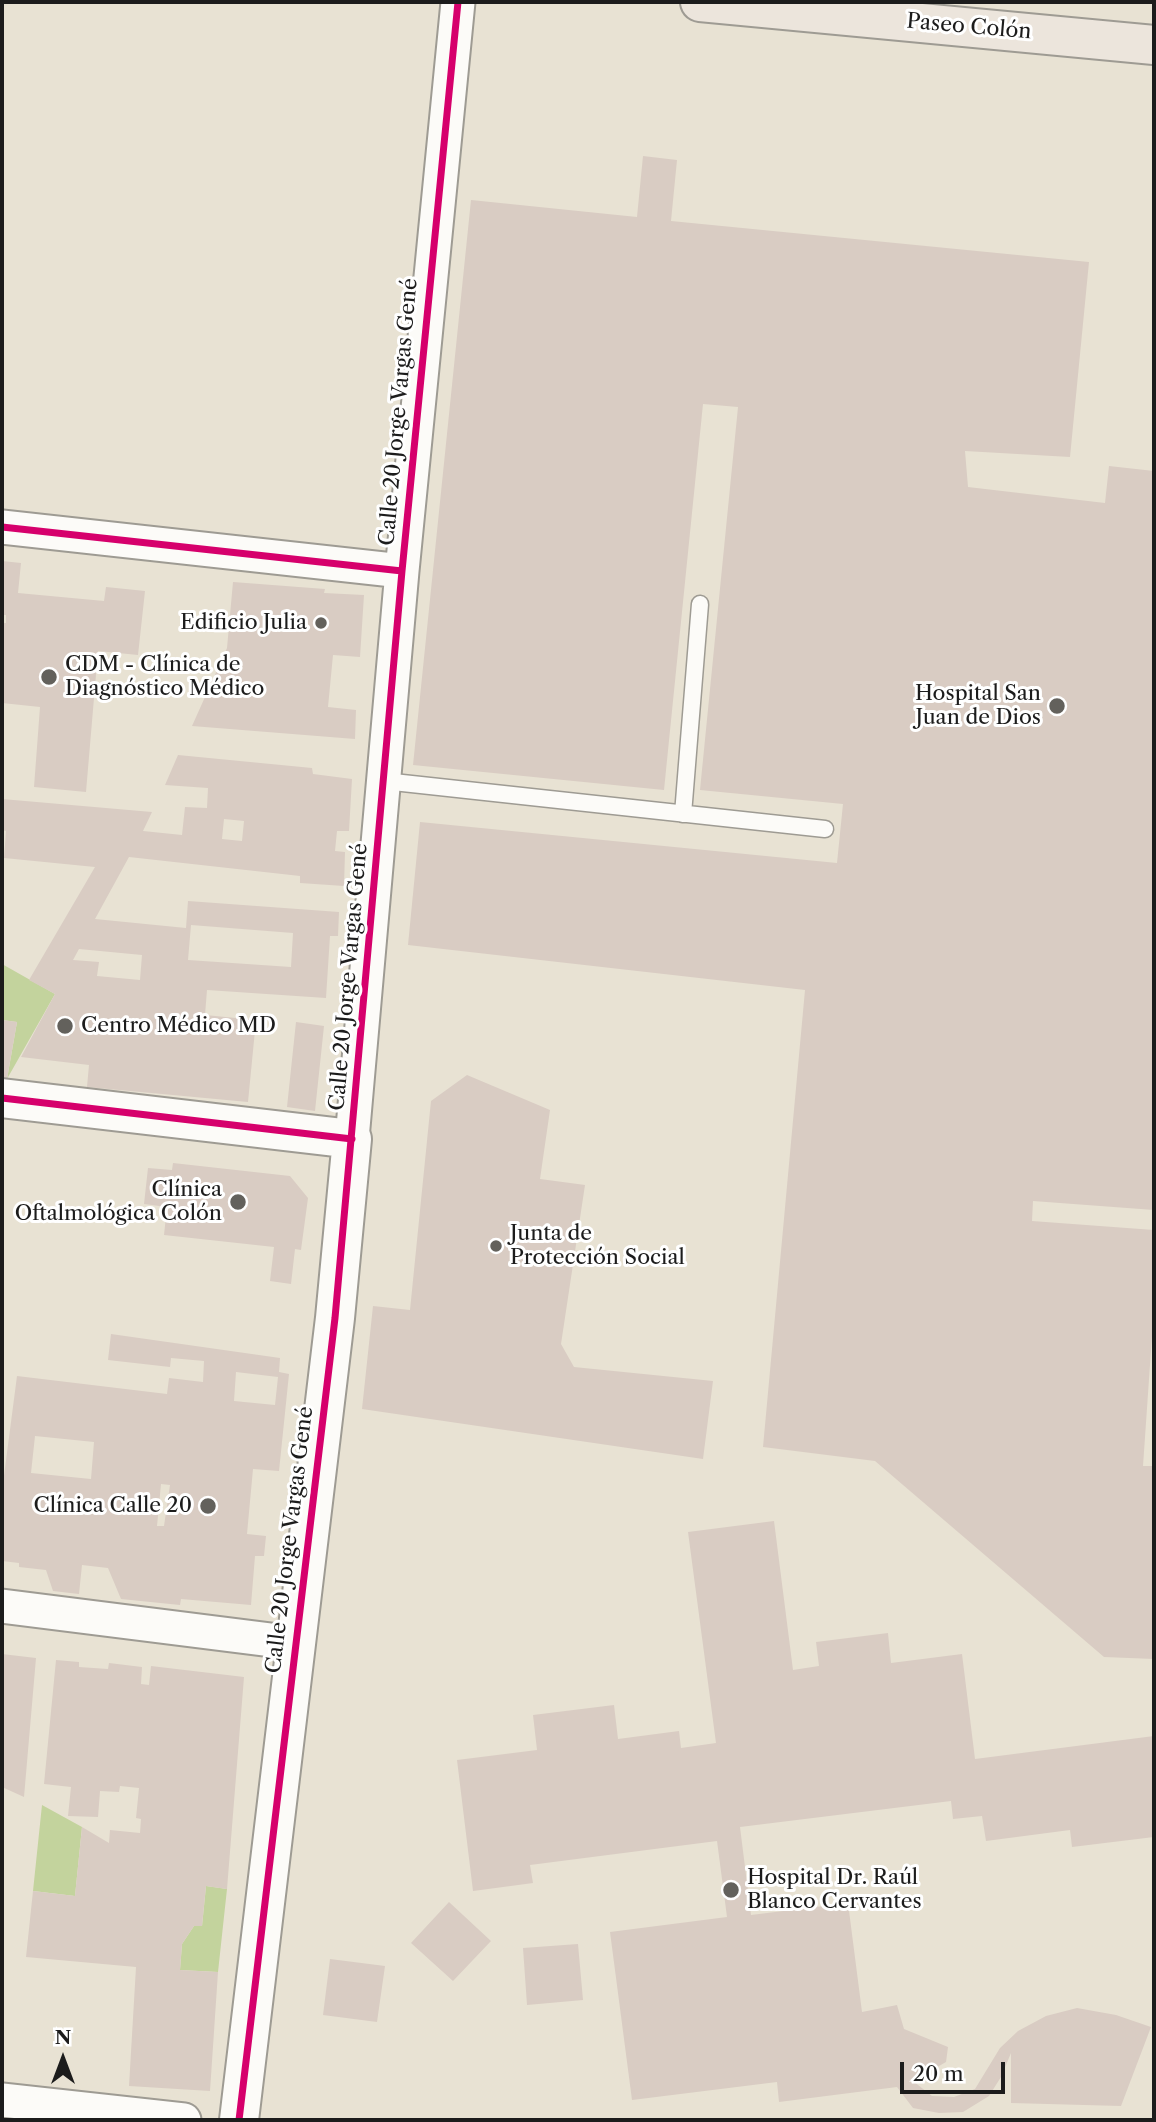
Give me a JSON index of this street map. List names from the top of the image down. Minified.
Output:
{"streets":{"highway":["Paseo Colón"],"street":["Calle 20 Jorge Vargas Gené"]},"places":["Edificio Julia","CDM - Clínica de Diagnóstico Médico","Hospital San Juan de Dios","Centro Médico MD","Clínica Oftalmológica Colón","Junta de Protección Social","Clínica Calle 20","Hospital Dr. Raúl Blanco Cervantes"],"scale_bar":"20 m","north":"top"}
